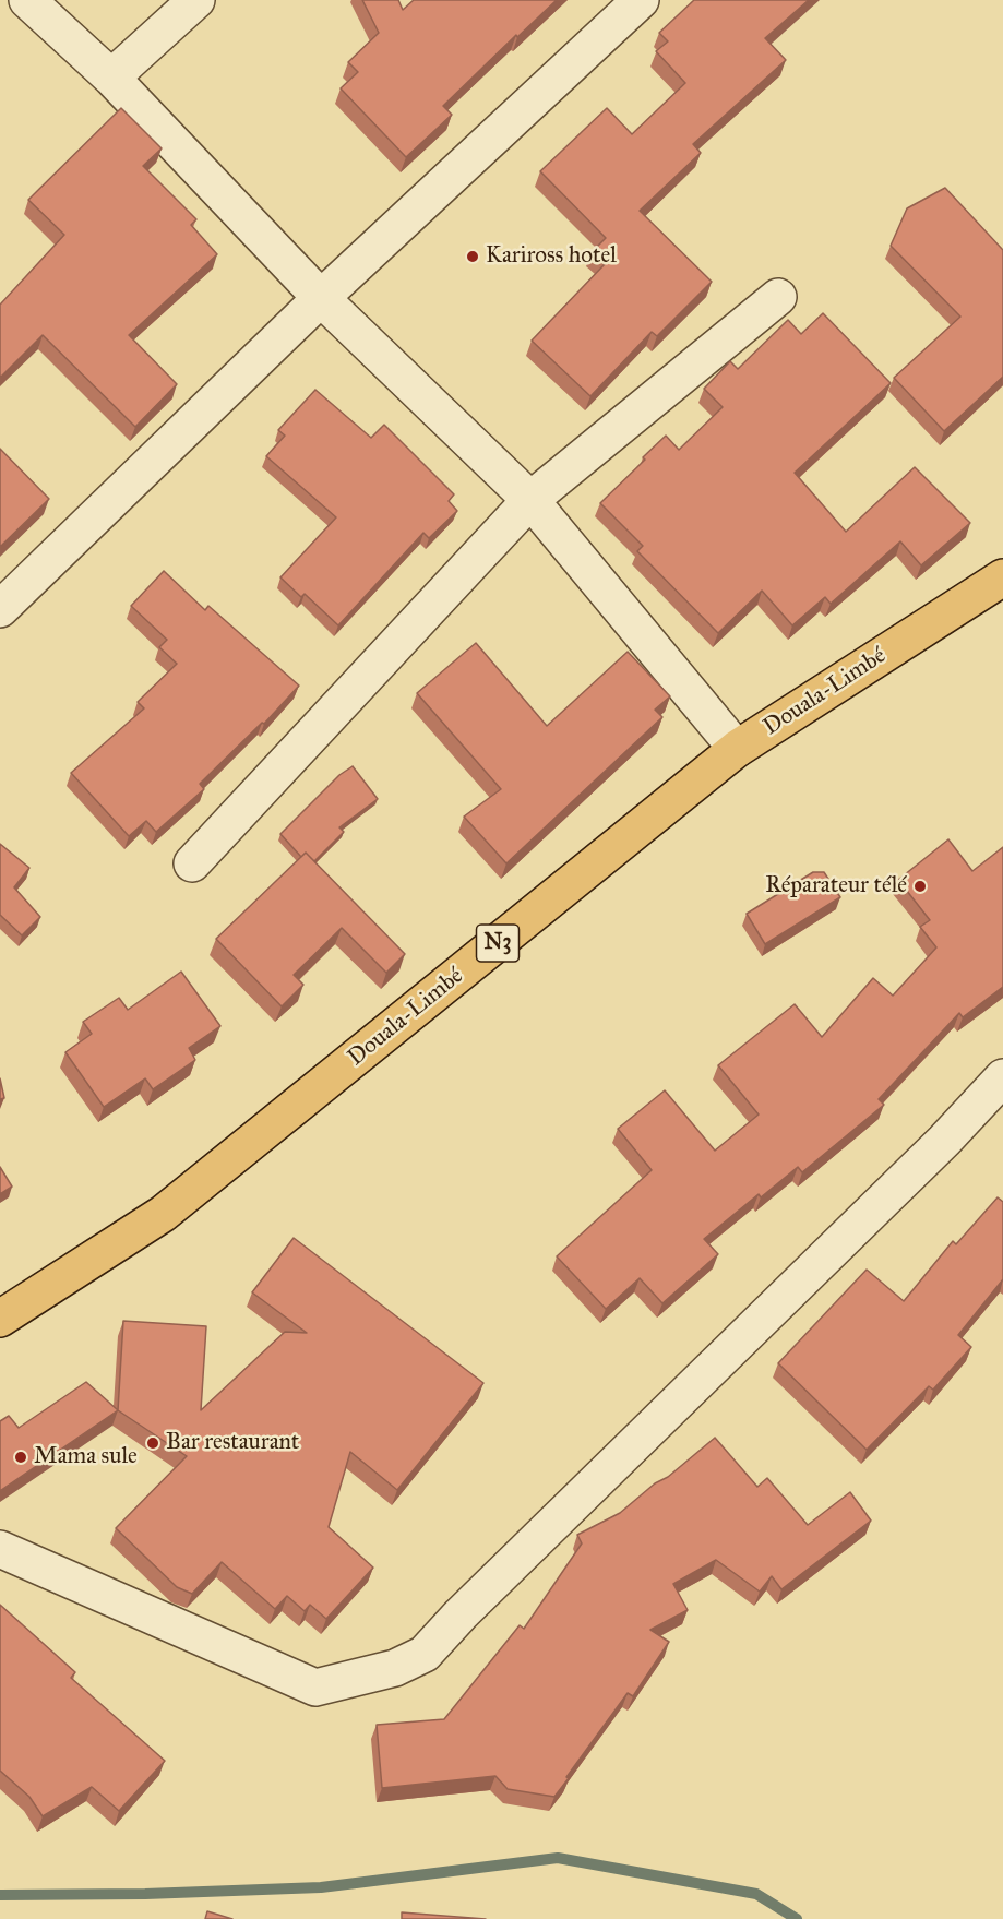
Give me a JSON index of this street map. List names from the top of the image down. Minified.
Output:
{"streets":{"highway":["Douala-Limbé","N3"]},"places":["Kariross hotel","Réparateur télé","Bar restaurant","Mama sule"]}
